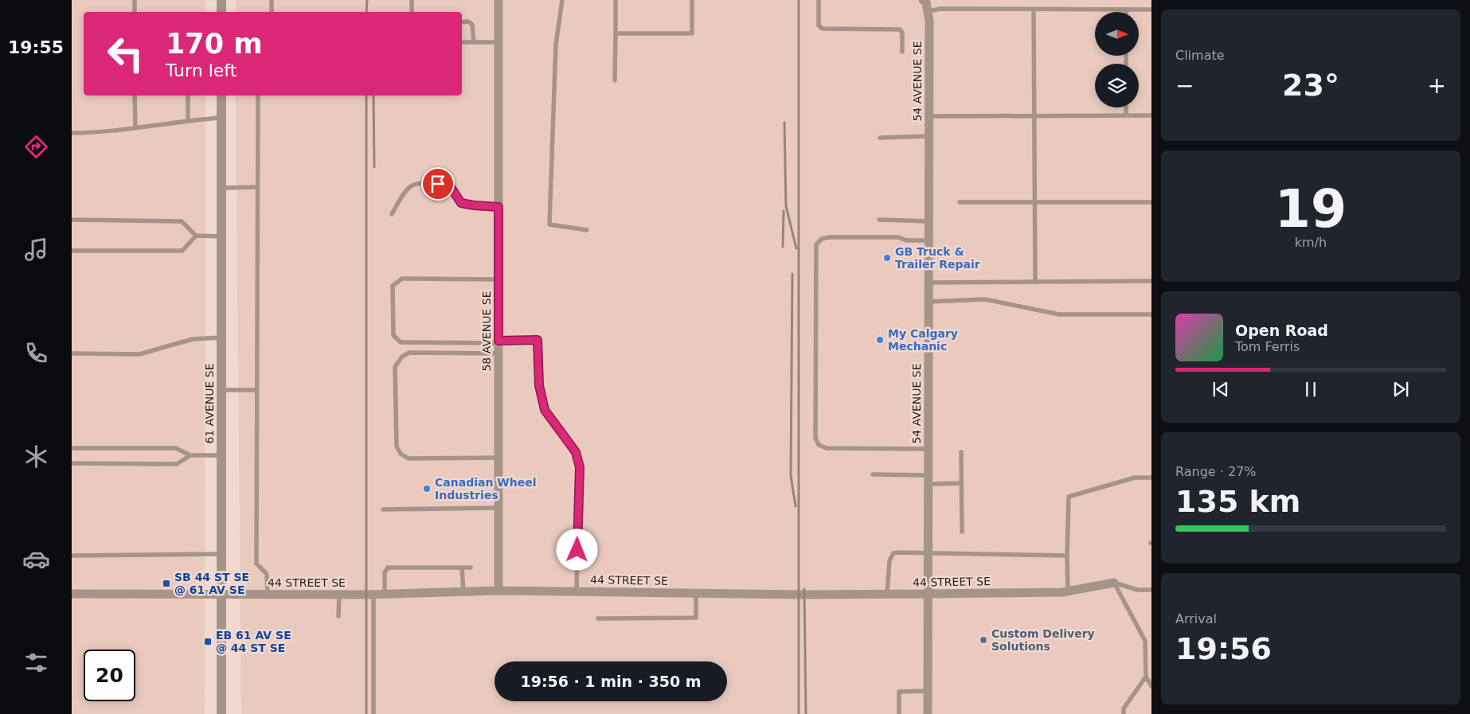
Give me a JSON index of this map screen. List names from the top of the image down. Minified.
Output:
{"streets":{"street":["54 AVENUE SE","58 AVENUE SE","61 AVENUE SE","44 STREET SE"]},"crossings":[["54 AVENUE SE","44 STREET SE"],["58 AVENUE SE","44 STREET SE"],["61 AVENUE SE","44 STREET SE"]],"places":{"other":["GB Truck & Trailer Repair","My Calgary Mechanic","Canadian Wheel Industries","Custom Delivery Solutions"],"transit":["SB 44 ST SE @ 61 AV SE","EB 61 AV SE @ 44 ST SE"]},"north":"right","page":{"tabs":"19:55","tile":["Climate",["19","km/h"],["Range · 27%","135 km"],["Arrival","19:56"]],"turn":["170 m","Turn left"],"heat":["−","23°","+"],"song":["Open Road","Tom Ferris"],"limit":"20","trip":"19:56 · 1 min · 350 m"}}
